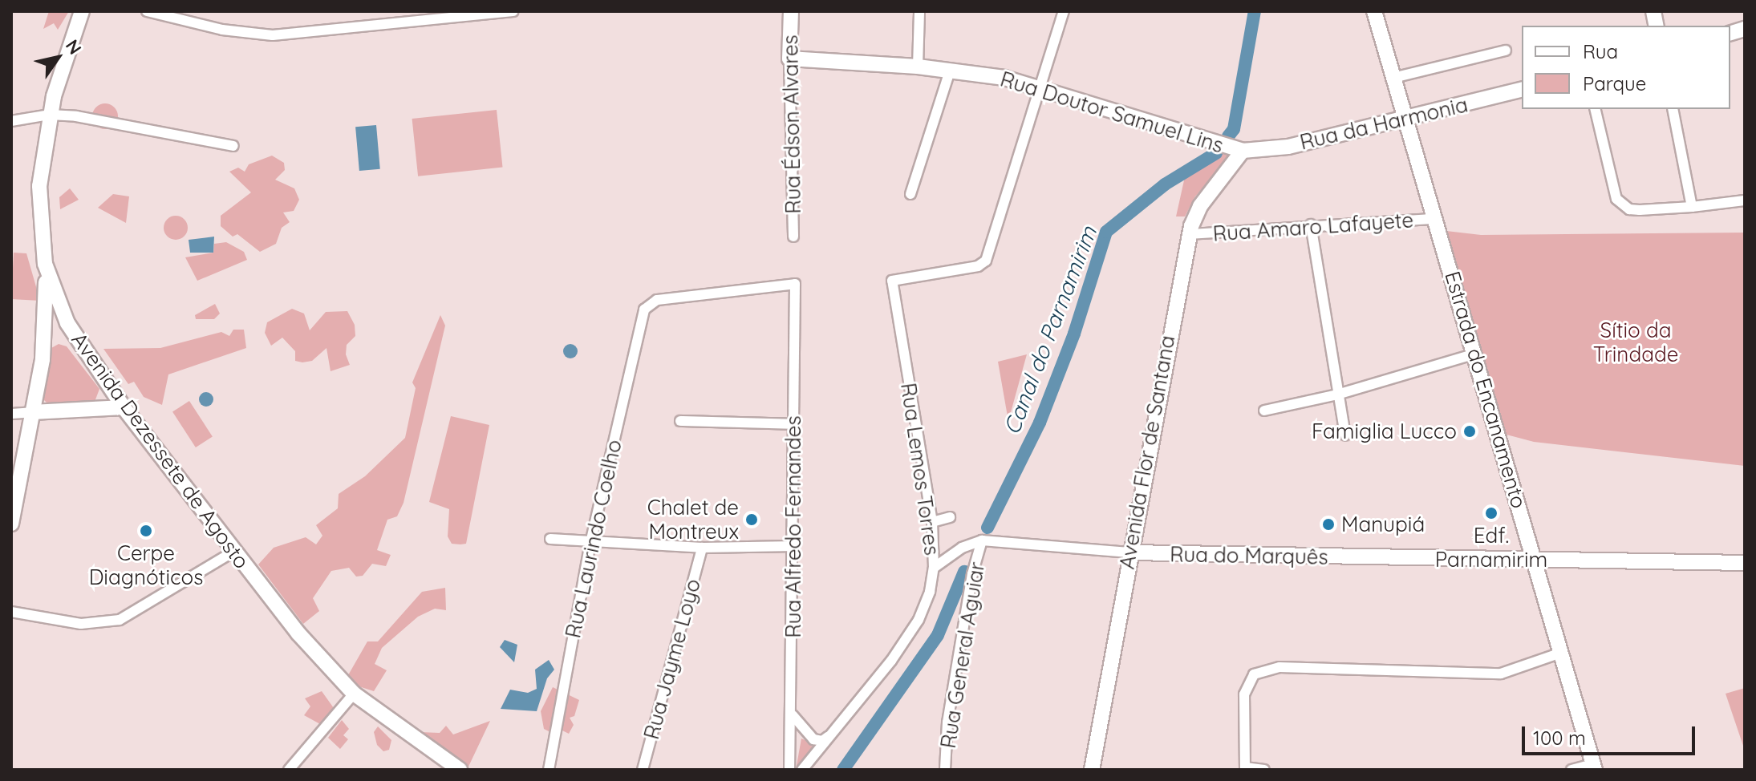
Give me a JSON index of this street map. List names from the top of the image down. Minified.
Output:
{"streets":{"main road":["Rua Doutor Samuel Lins","Rua da Harmonia","Rua Édson Alvares","Estrada do Encanamento","Avenida Dezessete de Agosto","Avenida Flor de Santana","Rua do Marquês"],"street":["Rua Amaro Lafayete","Rua Lemos Torres","Rua Alfredo Fernandes","Rua Laurindo Coelho","Rua General Aguiar","Rua Jayme Loyo"]},"crossings":[["Rua Doutor Samuel Lins","Rua da Harmonia"],["Rua Doutor Samuel Lins","Rua Édson Alvares"],["Rua Doutor Samuel Lins","Avenida Flor de Santana"],["Rua Doutor Samuel Lins","Rua Lemos Torres"],["Rua da Harmonia","Estrada do Encanamento"],["Rua da Harmonia","Avenida Flor de Santana"],["Rua Amaro Lafayete","Estrada do Encanamento"],["Rua Amaro Lafayete","Avenida Flor de Santana"],["Estrada do Encanamento","Rua do Marquês"],["Avenida Flor de Santana","Rua do Marquês"],["Rua Lemos Torres","Rua do Marquês"],["Rua Alfredo Fernandes","Rua Laurindo Coelho"],["Rua do Marquês","Rua General Aguiar"]],"water":["Canal do Parnamirim"],"parks":["Sítio da Trindade"],"places":["Famiglia Lucco","Edf. Parnamirim","Chalet de Montreux","Manupiá","Cerpe Diagnóticos"],"legend":["Rua","Parque"],"scale_bar":"100 m","north":"top right"}
